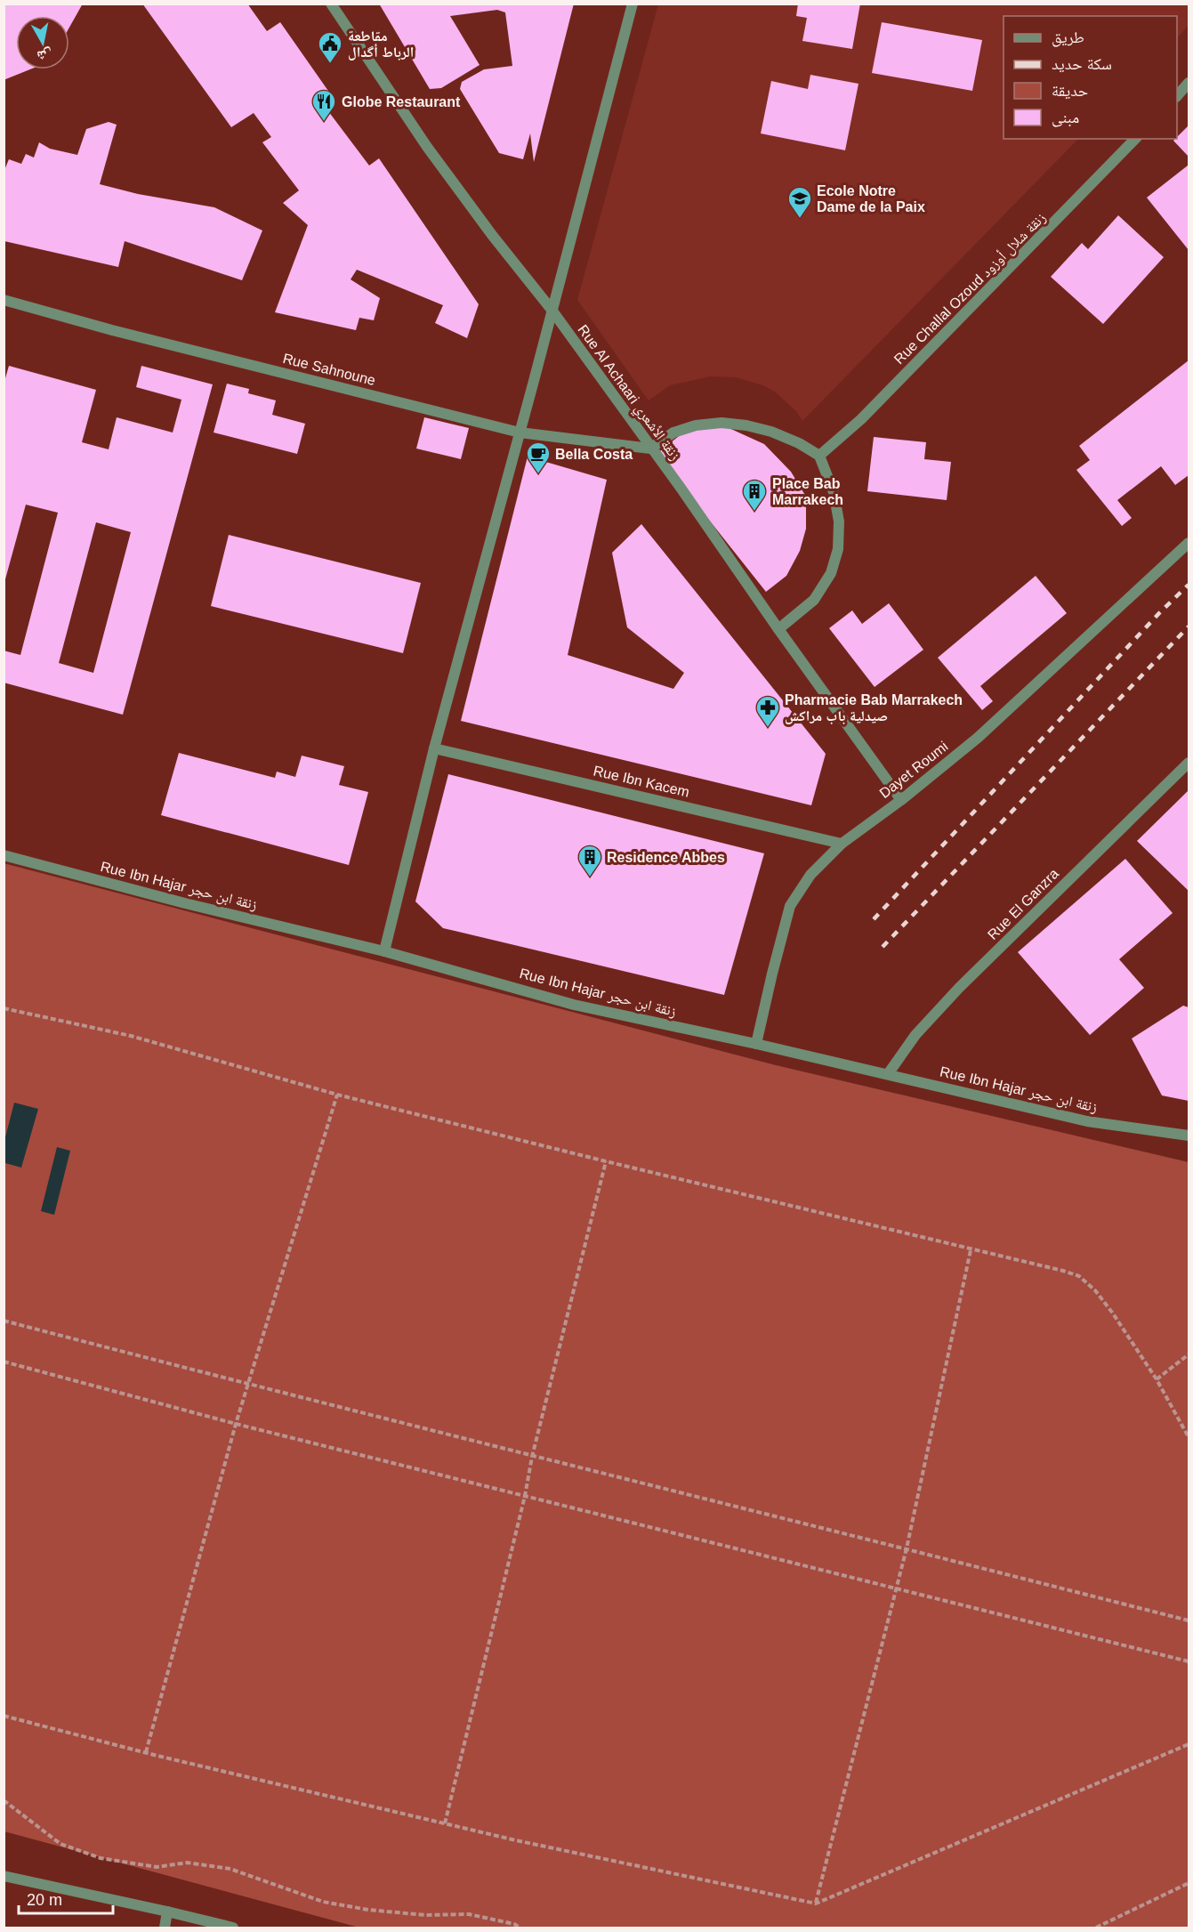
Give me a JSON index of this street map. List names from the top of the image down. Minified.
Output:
{"streets":{"street":["Rue Challal Ozoud زنقة شلال أوزود","Rue Sahnoune","Rue Al Achaari زنقة الأشعري","Dayet Roumi","Rue Ibn Kacem","Rue Ibn Hajar زنقة ابن حجر","Rue El Ganzra"]},"crossings":[["Rue Sahnoune","Rue Al Achaari زنقة الأشعري"],["Rue Al Achaari زنقة الأشعري","Dayet Roumi"],["Dayet Roumi","Rue Ibn Kacem"],["Dayet Roumi","Rue Ibn Hajar زنقة ابن حجر"],["Rue Ibn Hajar زنقة ابن حجر","Rue El Ganzra"]],"places":{"public building":["مقاطعة الرباط أگدال"],"restaurant":["Globe Restaurant"],"school or university":["Ecole Notre Dame de la Paix"],"cafe":["Bella Costa"],"building":["Place Bab Marrakech","Residence Abbes"],"pharmacy":["Pharmacie Bab Marrakech صيدلية باب مراكش"]},"legend":["طريق","سكة حديد","حديقة","مبنى"],"scale_bar":"20 m","north":"bottom"}
